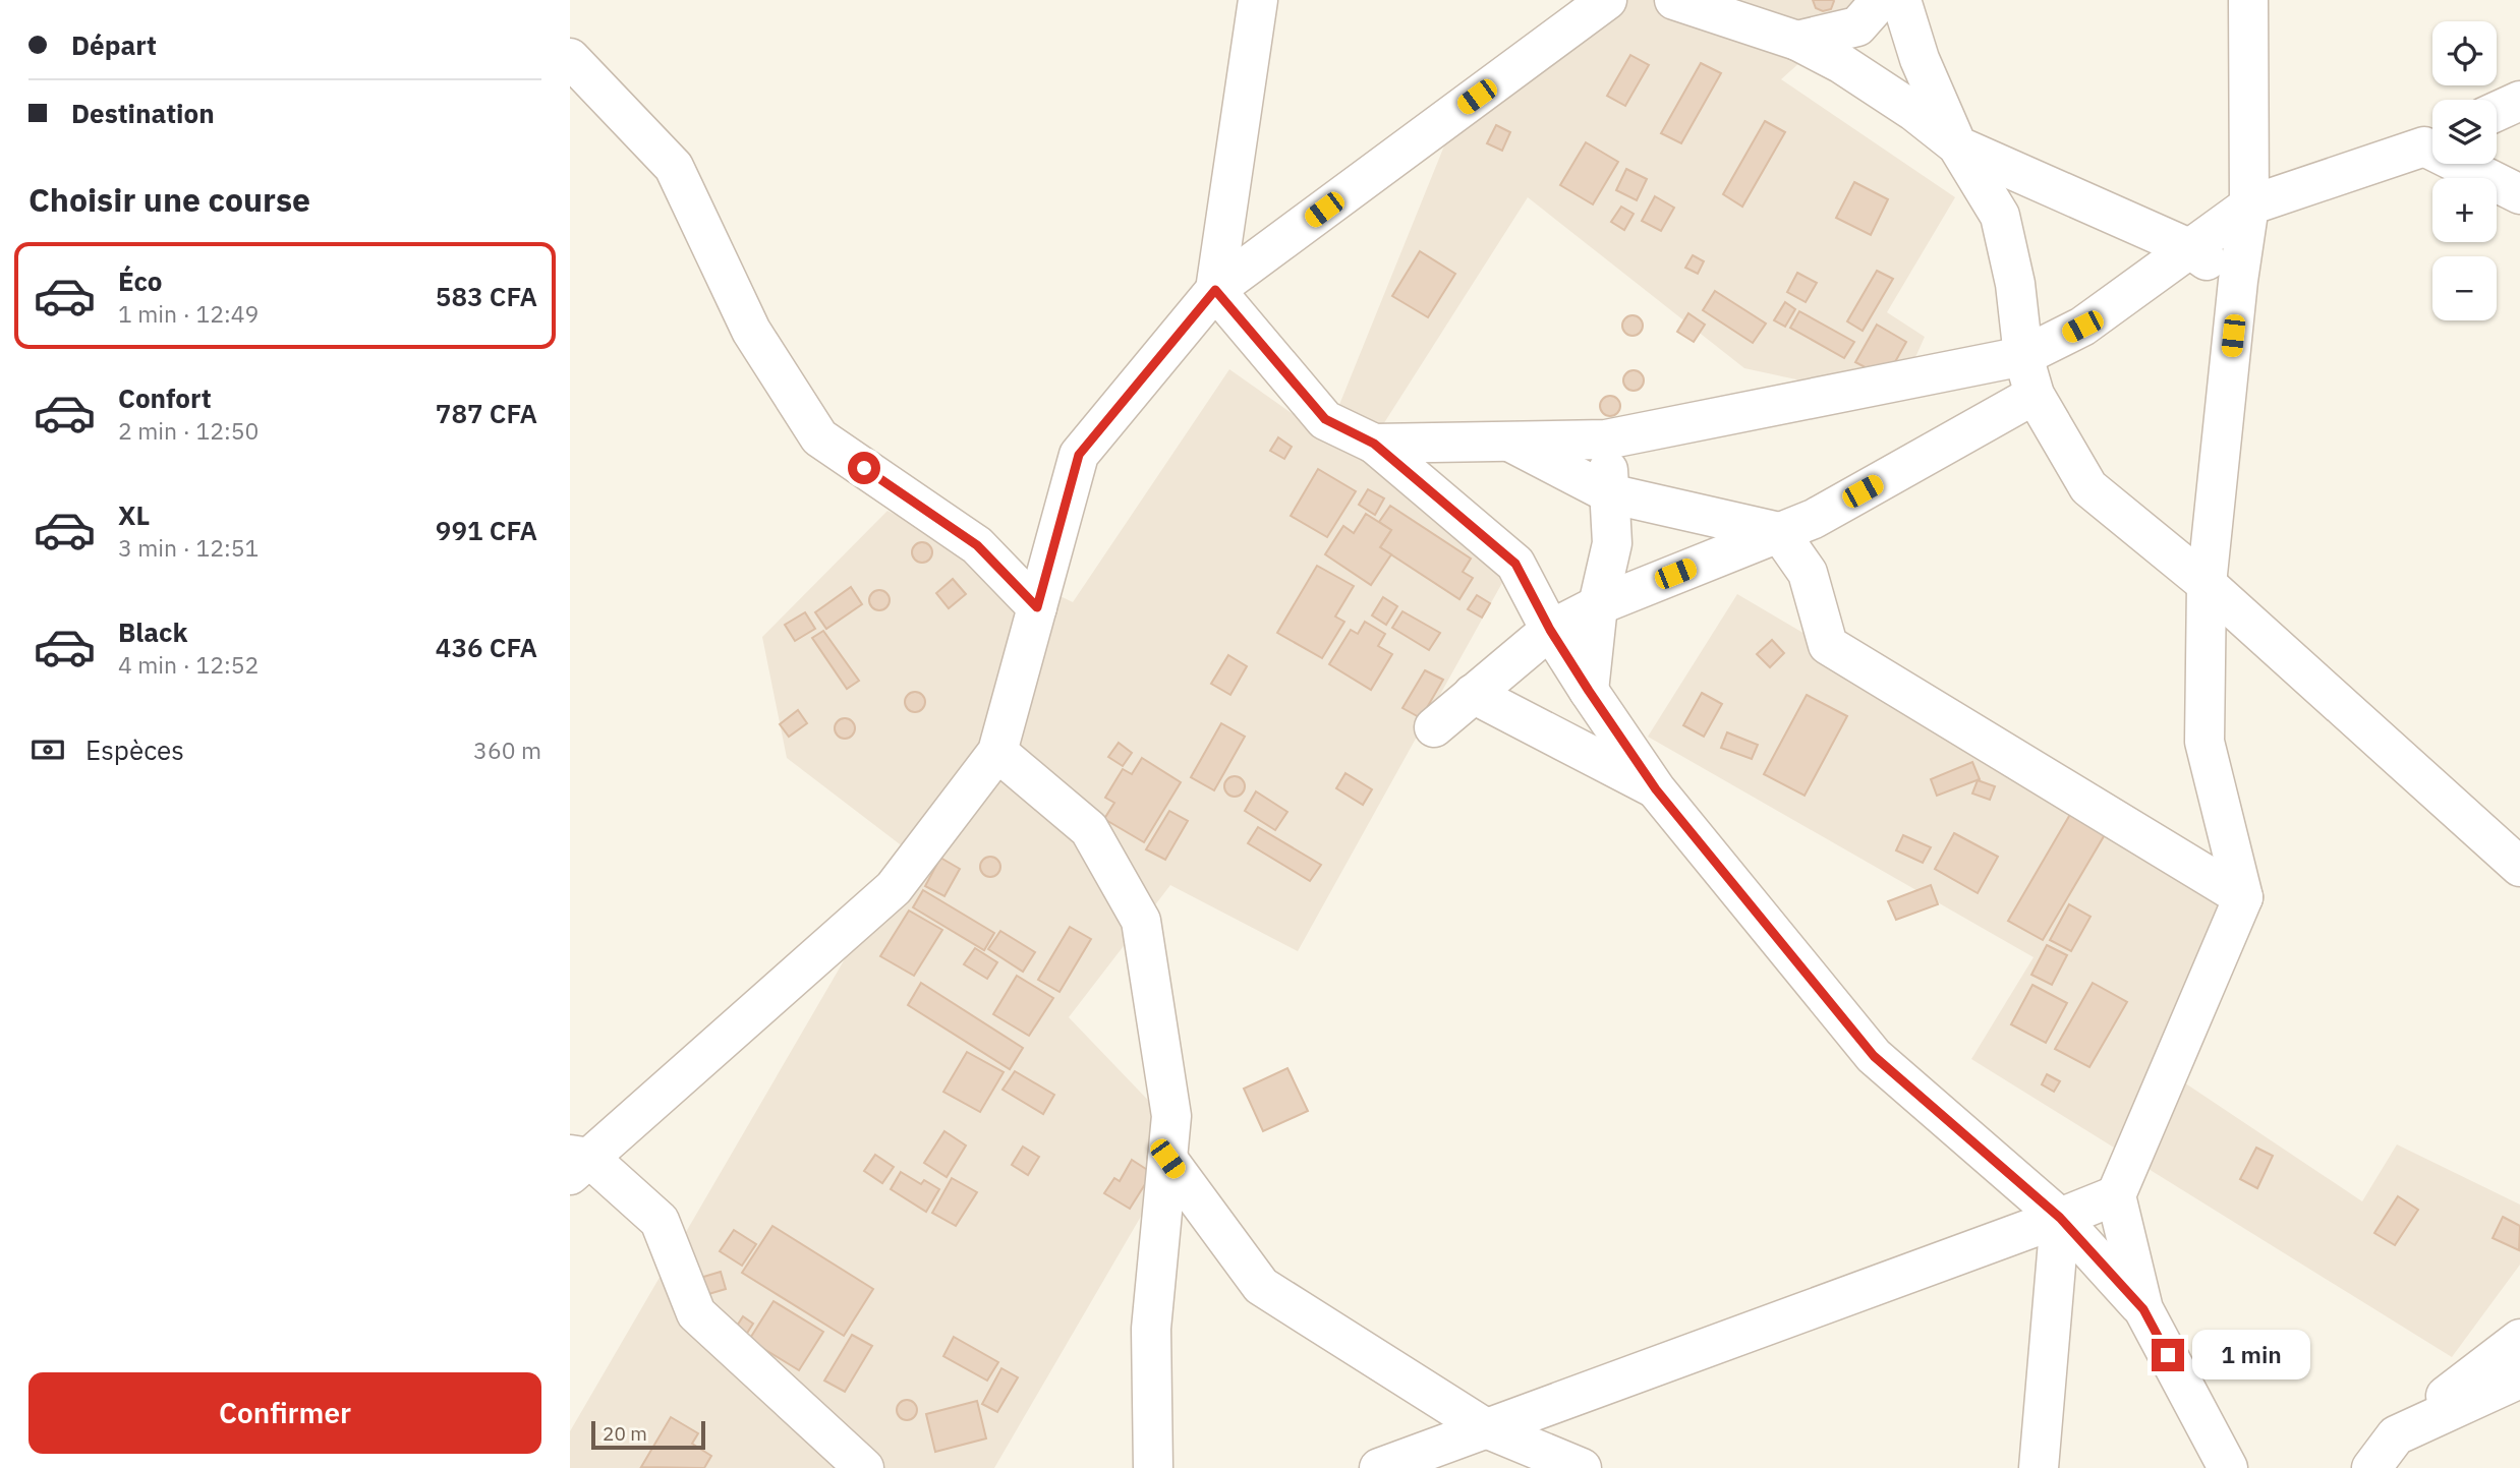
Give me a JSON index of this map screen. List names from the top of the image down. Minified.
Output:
{"scale_bar":"20 m","page":{"banner":["Départ","Destination"],"map_buttons":["+","−"],"heading":"Choisir une course","list":[{"name":"Éco","note":"1 min · 12:49","value":"583 CFA"},{"name":"Confort","note":"2 min · 12:50","value":"787 CFA"},{"name":"XL","note":"3 min · 12:51","value":"991 CFA"},{"name":"Black","note":"4 min · 12:52","value":"436 CFA"}],"pay":["Espèces","360 m"],"bubble":"1 min","buttons":"Confirmer","scale":"20 m"}}
